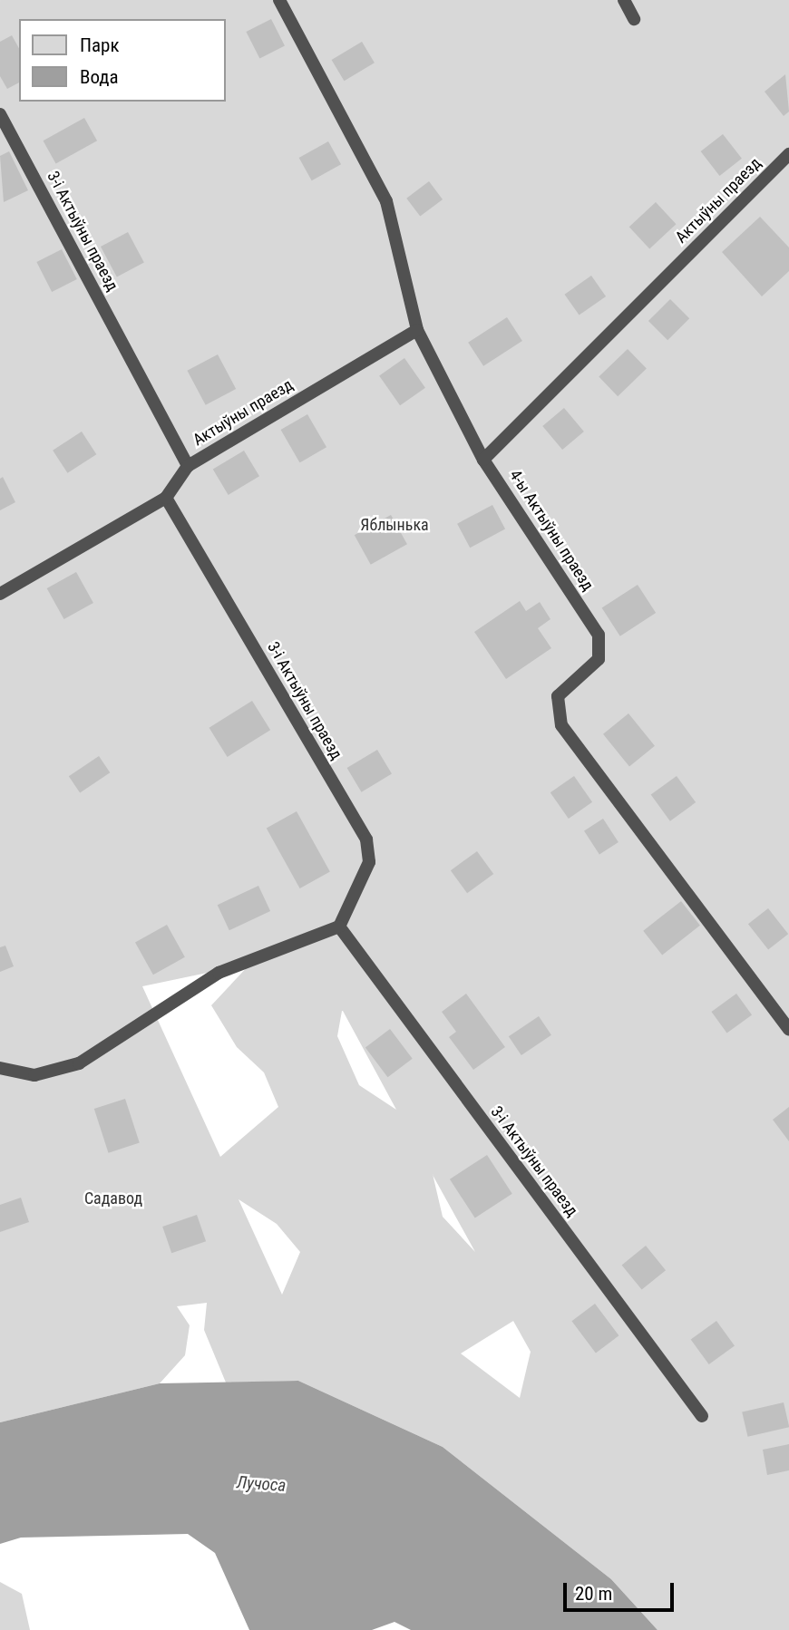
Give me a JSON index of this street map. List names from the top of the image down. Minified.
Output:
{"streets":{"lane":["Актыўны праезд","3-і Актыўны праезд","4-ы Актыўны праезд"]},"crossings":[["Актыўны праезд","3-і Актыўны праезд"],["Актыўны праезд","4-ы Актыўны праезд"]],"water":["Лучоса"],"parks":["Яблынька","Садавод"],"legend":["Парк","Вода"],"scale_bar":"20 m"}
